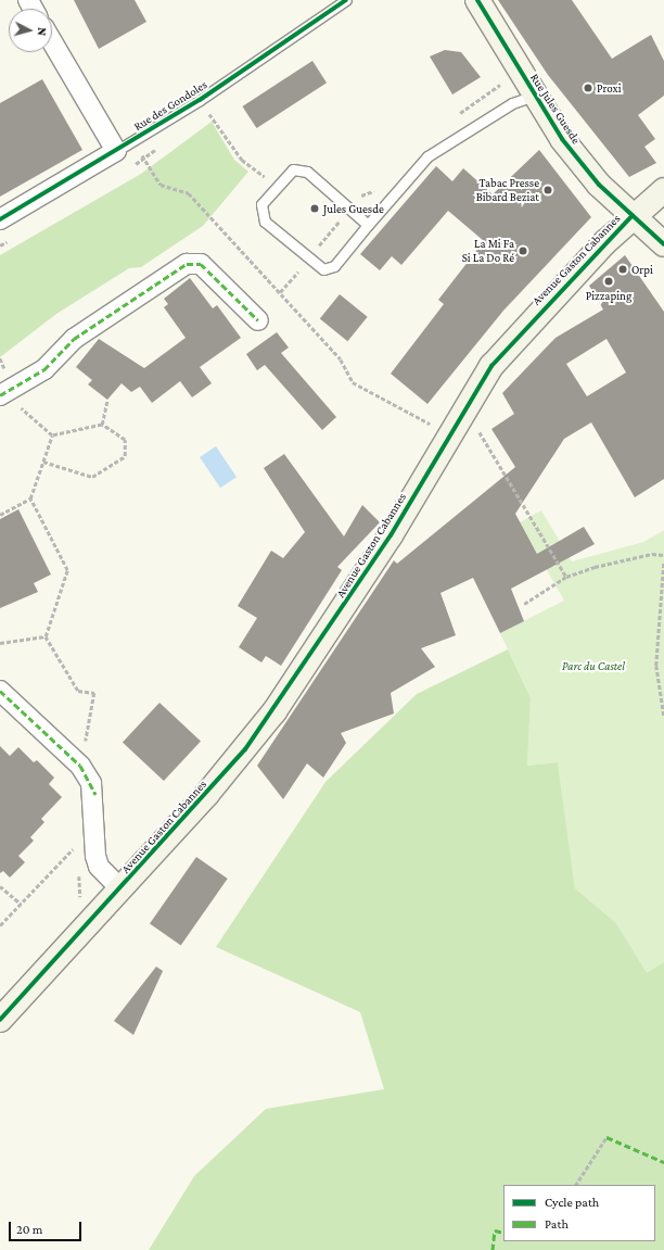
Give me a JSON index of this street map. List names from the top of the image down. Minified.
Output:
{"streets":{"main road":["Rue Jules Guesde","Avenue Gaston Cabannes"],"street":["Rue des Gondoles"]},"crossings":[["Rue Jules Guesde","Avenue Gaston Cabannes"]],"parks":["Parc du Castel"],"places":["Proxi","Tabac Presse Bibard Beziat","Jules Guesde","La Mi Fa Si La Do Ré","Orpi","Pizzaping"],"legend":["Cycle path","Path"],"scale_bar":"20 m","north":"right"}
